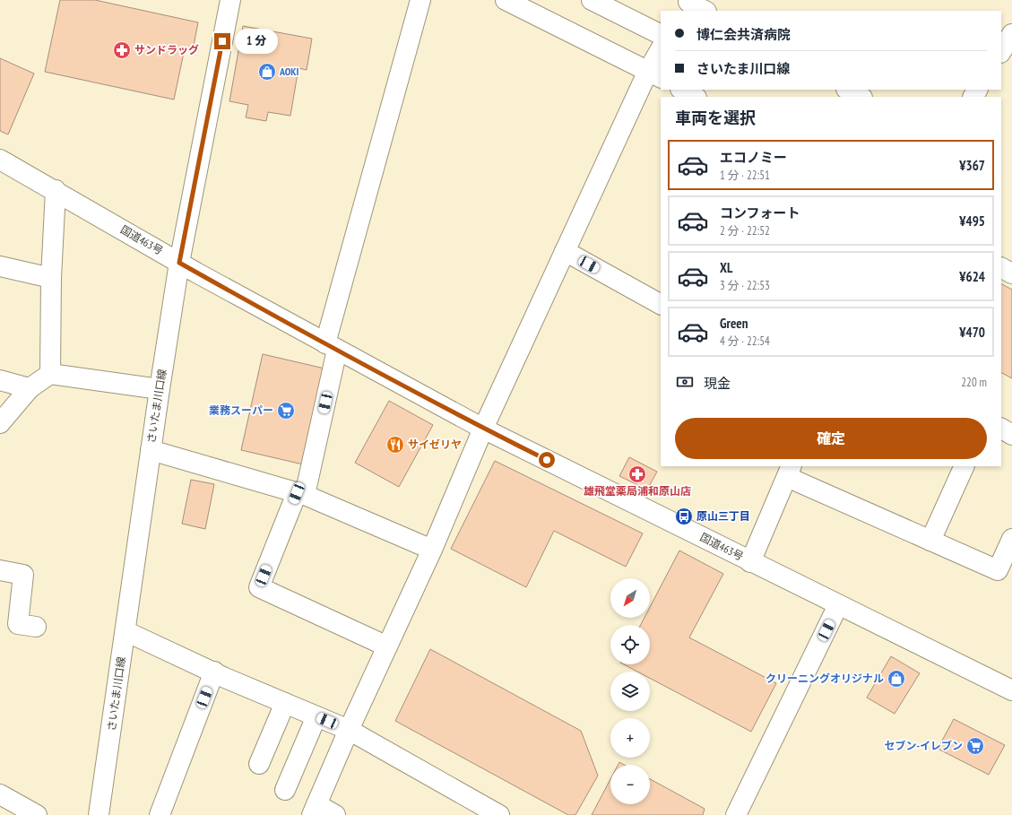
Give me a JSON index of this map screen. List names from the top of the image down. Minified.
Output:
{"streets":{"main road":["国道463号","さいたま川口線"]},"crossings":[["国道463号","さいたま川口線"]],"places":{"pharmacy":["サンドラッグ","雄飛堂薬局浦和原山店"],"shop":["AOKI","クリーニングオリジナル"],"supermarket":["業務スーパー","セブン-イレブン"],"restaurant":["サイゼリヤ"],"bus stop":["原山三丁目"]},"north":"bottom left","page":{"banner":["博仁会共済病院","さいたま川口線"],"bubble":"1 分","heading":"車両を選択","list":[{"name":"エコノミー","note":"1 分 · 22:51","value":"¥367"},{"name":"コンフォート","note":"2 分 · 22:52","value":"¥495"},{"name":"XL","note":"3 分 · 22:53","value":"¥624"},{"name":"Green","note":"4 分 · 22:54","value":"¥470"}],"pay":["現金","220 m"],"buttons":"確定","map_buttons":["+","−"]}}
